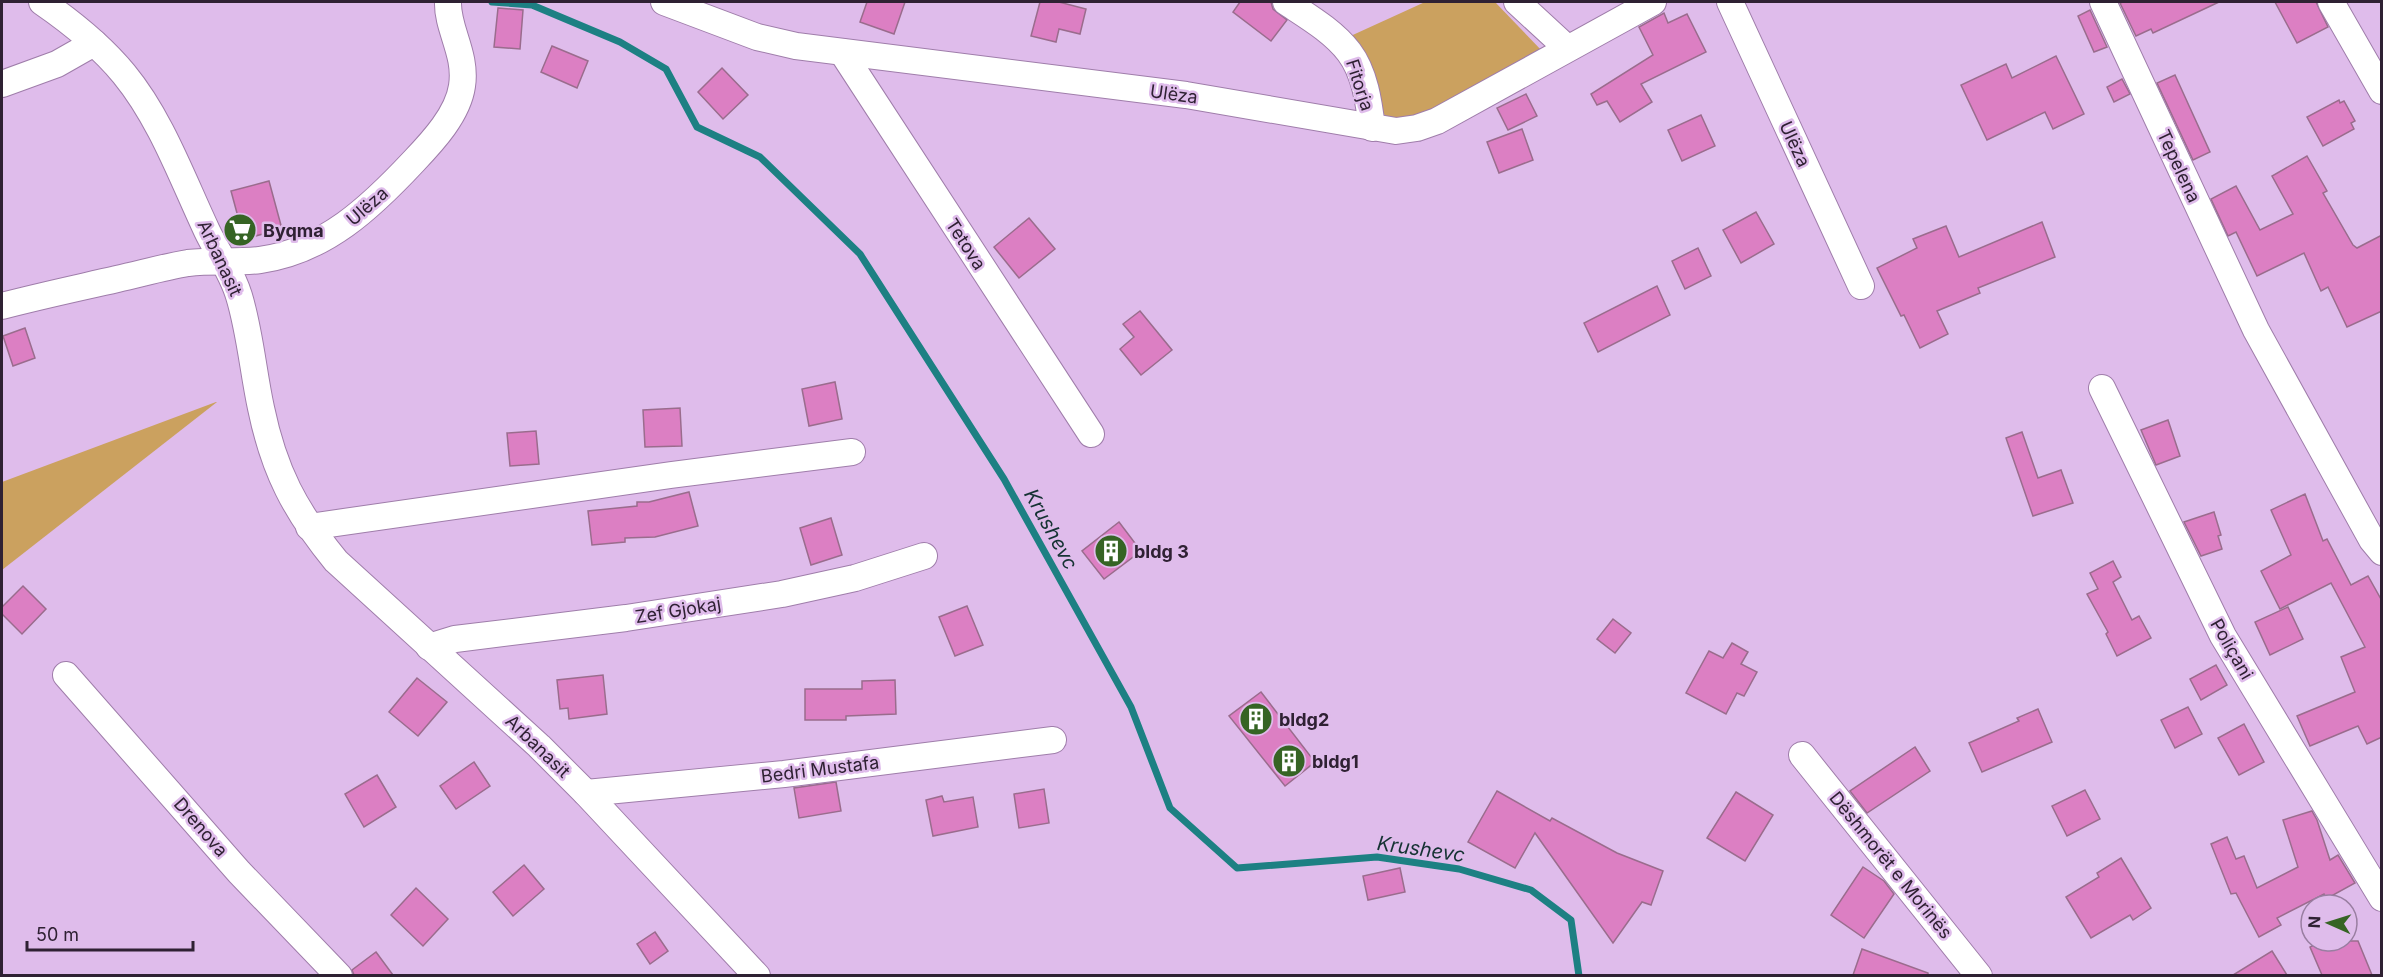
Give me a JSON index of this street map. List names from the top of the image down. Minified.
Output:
{"streets":{"street":["Fitorja","Ulëza","Tepelena","Tetova","Arbanasit","Zef Gjokaj","Poliçani","Bedri Mustafa","Drenova","Dëshmorët e Morinës"]},"crossings":[["Fitorja","Ulëza"],["Ulëza","Tetova"],["Ulëza","Arbanasit"],["Arbanasit","Zef Gjokaj"],["Arbanasit","Bedri Mustafa"]],"water":["Krushevc"],"places":{"supermarket":["Byqma"],"building":["bldg 3","bldg2","bldg1"]},"scale_bar":"50 m","north":"left"}
